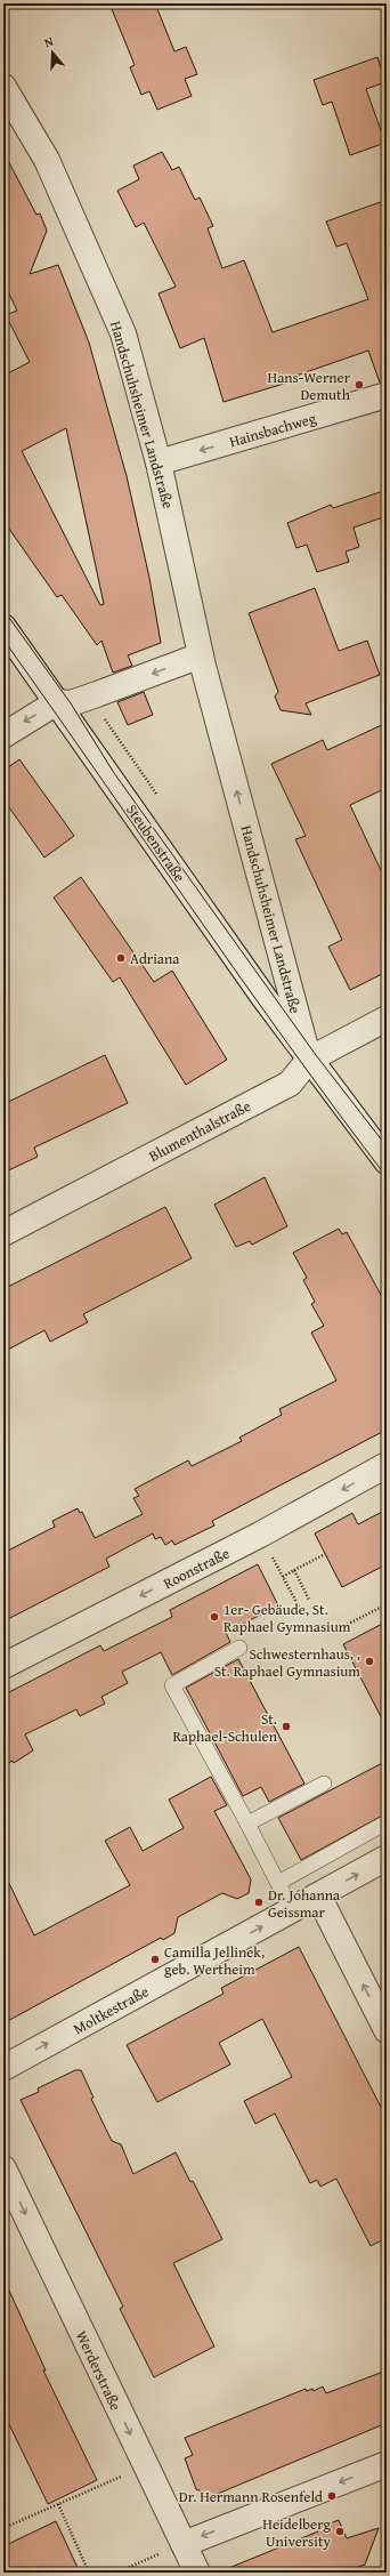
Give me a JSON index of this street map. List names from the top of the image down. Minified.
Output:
{"streets":{"street":["Handschuhsheimer Landstraße","Hainsbachweg","Steubenstraße","Blumenthalstraße","Roonstraße","Moltkestraße","Werderstraße"]},"crossings":[["Handschuhsheimer Landstraße","Hainsbachweg"],["Handschuhsheimer Landstraße","Steubenstraße"],["Handschuhsheimer Landstraße","Blumenthalstraße"],["Steubenstraße","Blumenthalstraße"]],"one_way":["Handschuhsheimer Landstraße","Hainsbachweg","Roonstraße","Moltkestraße","Werderstraße"],"places":["Hans-Werner Demuth","Adriana","1er- Gebäude, St. Raphael Gymnasium","Schwesternhaus, , St. Raphael Gymnasium","St. Raphael-Schulen","Dr. Johanna Geissmar","Camilla Jellinek, geb. Wertheim","Dr. Hermann Rosenfeld","Heidelberg University"],"north":"top"}
